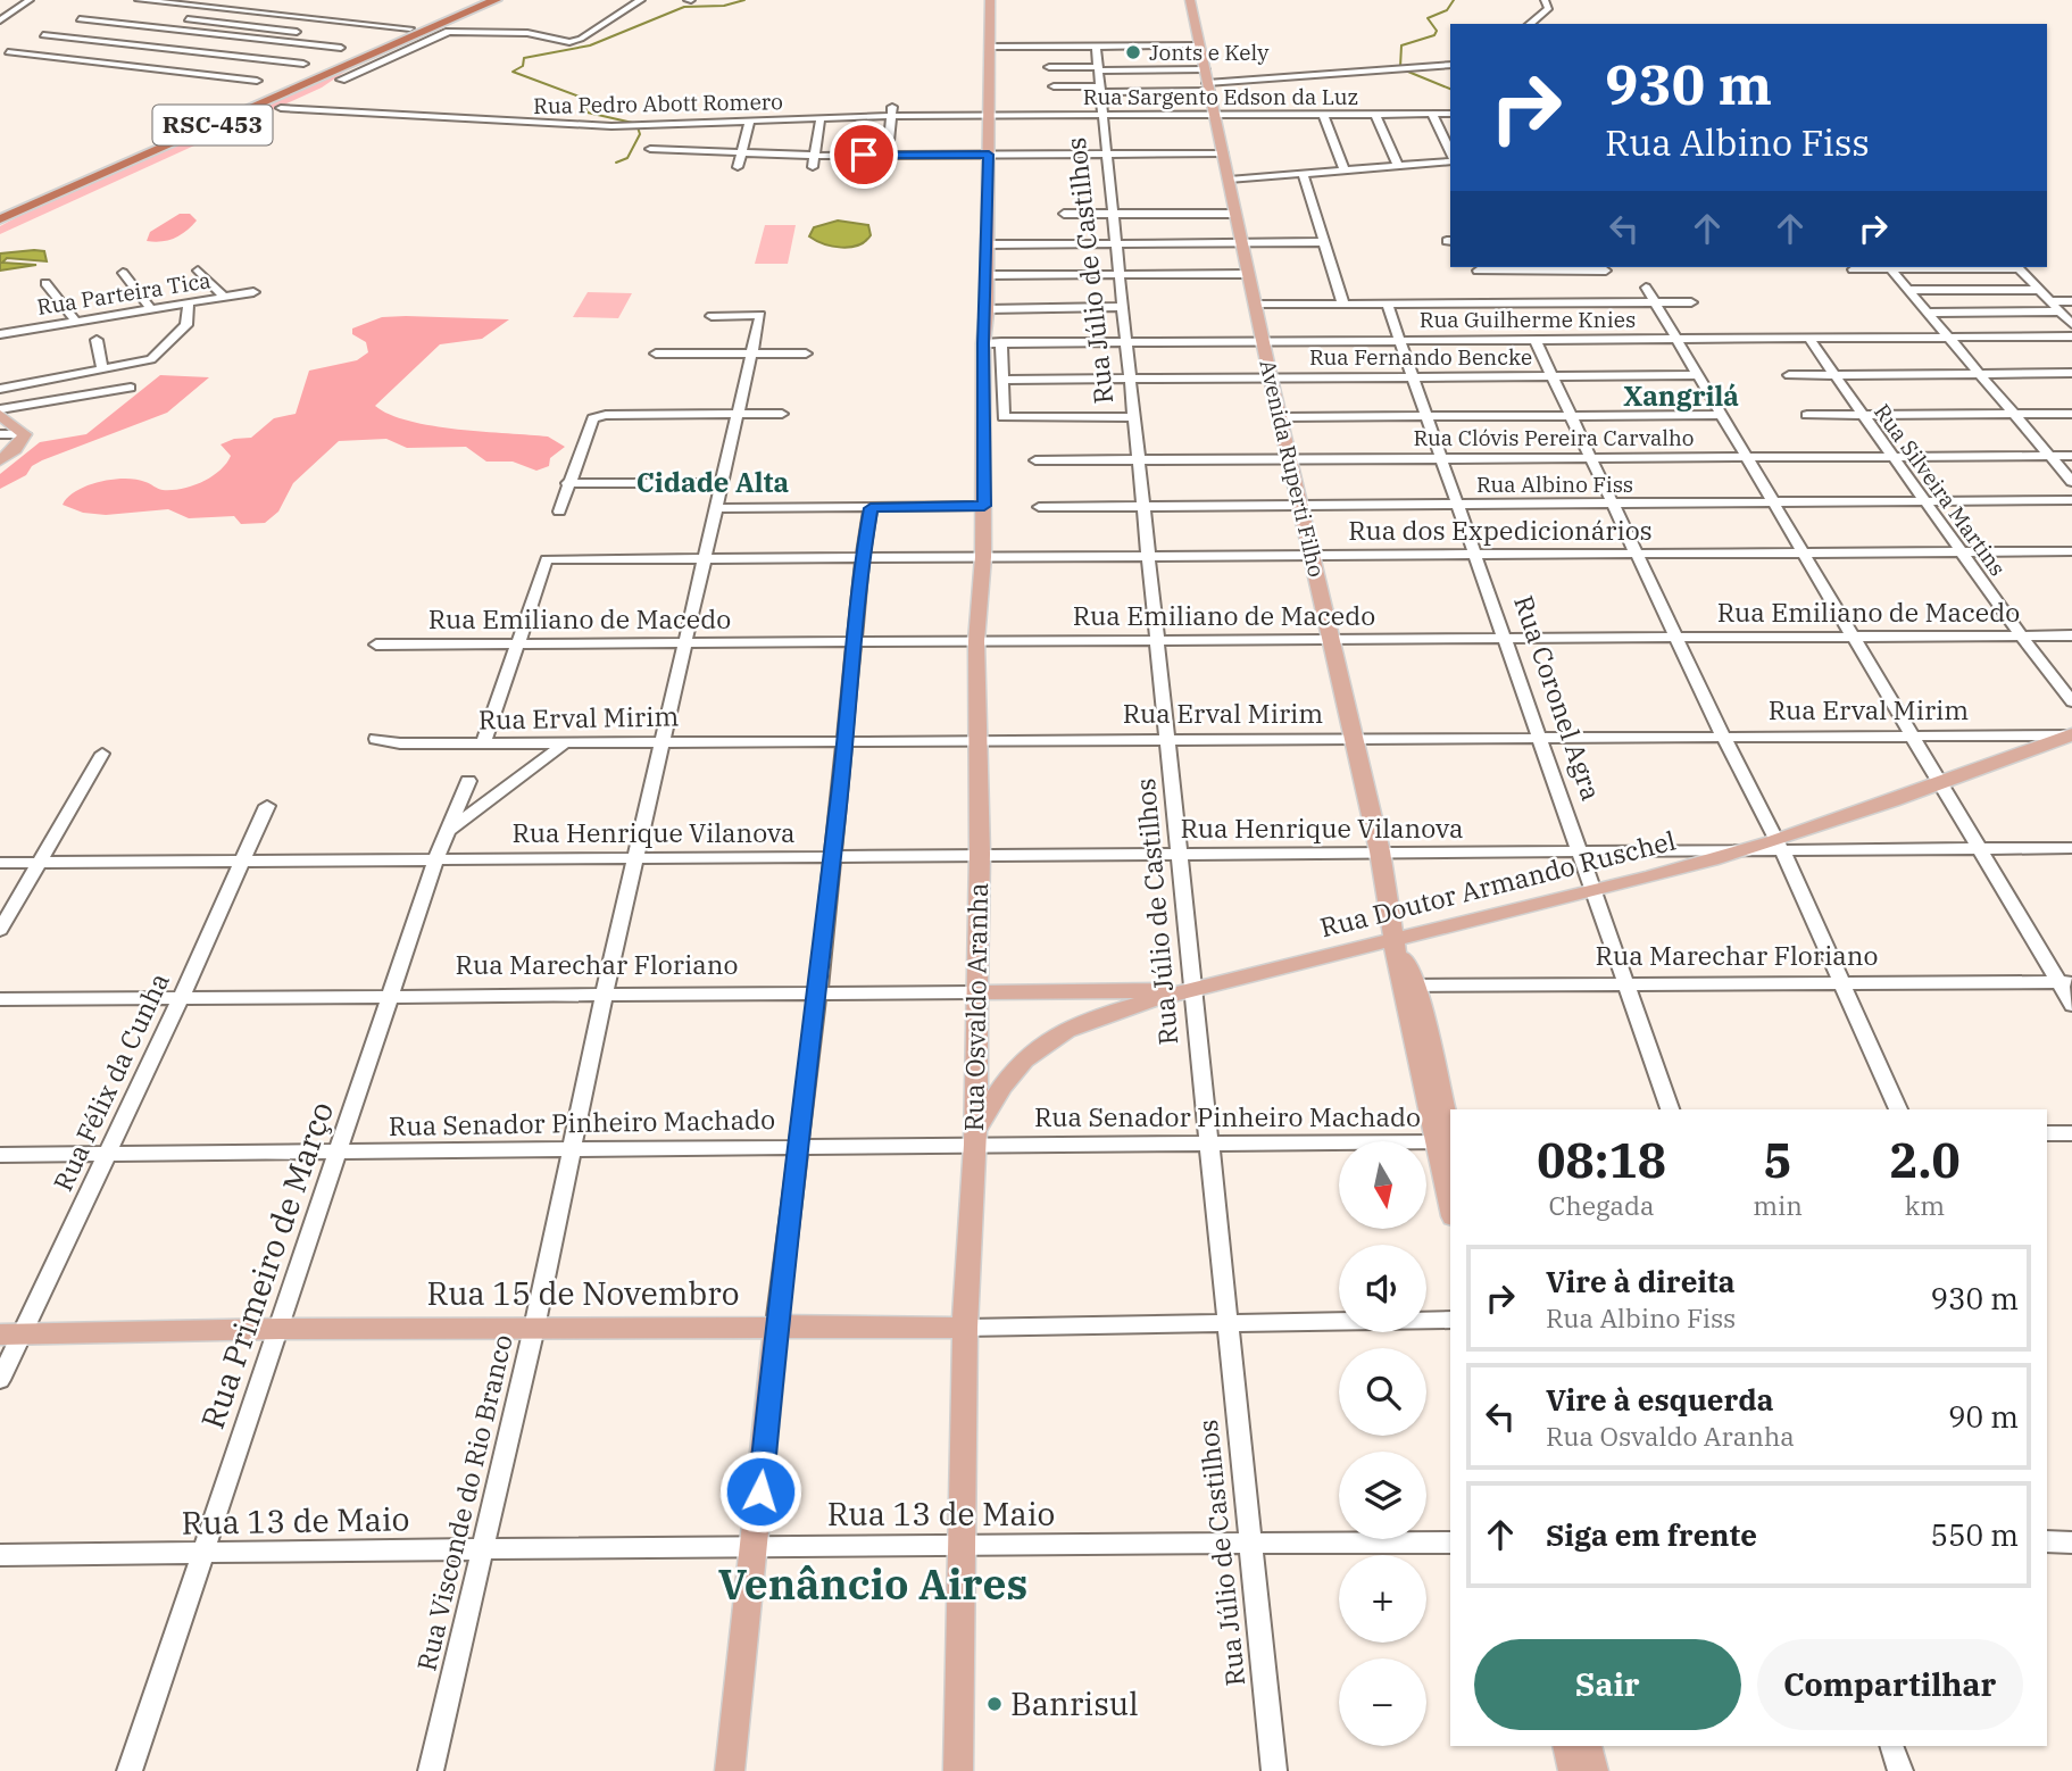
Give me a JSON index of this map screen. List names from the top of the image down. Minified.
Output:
{"streets":{"highway":["RSC-453"],"main road":["Avenida Ruperti Filho","Rua Doutor Armando Ruschel","Rua Marechar Floriano","Rua Osvaldo Aranha","Rua 15 de Novembro"],"street":["Rua Sargento Edson da Luz","Rua Pedro Abott Romero","Rua Júlio de Castilhos","Rua Parteira Tica","Rua Guilherme Knies","Rua Fernando Bencke","Rua Clóvis Pereira Carvalho","Rua Albino Fiss","Rua Silveira Martins","Rua dos Expedicionários","Rua Emiliano de Macedo","Rua Coronel Agra","Rua Erval Mirim","Rua Henrique Vilanova","Rua Félix da Cunha","Rua Senador Pinheiro Machado","Rua Primeiro de Março","Rua Visconde do Rio Branco","Rua 13 de Maio"]},"crossings":[["Rua Sargento Edson da Luz","Rua Pedro Abott Romero"],["Rua Sargento Edson da Luz","Rua Júlio de Castilhos"],["Rua Sargento Edson da Luz","Avenida Ruperti Filho"],["Rua Sargento Edson da Luz","Rua Osvaldo Aranha"],["Rua Pedro Abott Romero","Rua Osvaldo Aranha"],["Rua Júlio de Castilhos","Rua Guilherme Knies"],["Rua Júlio de Castilhos","Rua Fernando Bencke"],["Rua Júlio de Castilhos","Rua Clóvis Pereira Carvalho"],["Rua Júlio de Castilhos","Rua Albino Fiss"],["Rua Júlio de Castilhos","Rua dos Expedicionários"],["Rua Júlio de Castilhos","Rua Emiliano de Macedo"],["Rua Júlio de Castilhos","Rua Erval Mirim"],["Rua Júlio de Castilhos","Rua Henrique Vilanova"],["Rua Júlio de Castilhos","Rua Doutor Armando Ruschel"],["Rua Júlio de Castilhos","Rua Marechar Floriano"],["Rua Júlio de Castilhos","Rua Senador Pinheiro Machado"],["Rua Júlio de Castilhos","Rua 15 de Novembro"],["Rua Júlio de Castilhos","Rua 13 de Maio"],["Rua Guilherme Knies","Avenida Ruperti Filho"],["Rua Guilherme Knies","Rua Silveira Martins"],["Rua Guilherme Knies","Rua Coronel Agra"],["Rua Guilherme Knies","Rua Osvaldo Aranha"],["Rua Fernando Bencke","Avenida Ruperti Filho"],["Rua Fernando Bencke","Rua Coronel Agra"],["Rua Clóvis Pereira Carvalho","Avenida Ruperti Filho"],["Rua Clóvis Pereira Carvalho","Rua Silveira Martins"],["Rua Clóvis Pereira Carvalho","Rua Coronel Agra"],["Avenida Ruperti Filho","Rua Albino Fiss"],["Avenida Ruperti Filho","Rua dos Expedicionários"],["Avenida Ruperti Filho","Rua Emiliano de Macedo"],["Avenida Ruperti Filho","Rua Erval Mirim"],["Avenida Ruperti Filho","Rua Henrique Vilanova"],["Avenida Ruperti Filho","Rua Doutor Armando Ruschel"],["Avenida Ruperti Filho","Rua Marechar Floriano"],["Avenida Ruperti Filho","Rua Senador Pinheiro Machado"],["Rua Albino Fiss","Rua Silveira Martins"],["Rua Albino Fiss","Rua Coronel Agra"],["Rua Silveira Martins","Rua dos Expedicionários"],["Rua Silveira Martins","Rua Emiliano de Macedo"],["Rua dos Expedicionários","Rua Emiliano de Macedo"],["Rua dos Expedicionários","Rua Coronel Agra"],["Rua dos Expedicionários","Rua Osvaldo Aranha"],["Rua dos Expedicionários","Rua Visconde do Rio Branco"],["Rua Emiliano de Macedo","Rua Coronel Agra"],["Rua Emiliano de Macedo","Rua Osvaldo Aranha"],["Rua Emiliano de Macedo","Rua Visconde do Rio Branco"],["Rua Coronel Agra","Rua Erval Mirim"],["Rua Coronel Agra","Rua Henrique Vilanova"],["Rua Coronel Agra","Rua Doutor Armando Ruschel"],["Rua Coronel Agra","Rua Marechar Floriano"],["Rua Erval Mirim","Rua Doutor Armando Ruschel"],["Rua Erval Mirim","Rua Osvaldo Aranha"],["Rua Erval Mirim","Rua Visconde do Rio Branco"],["Rua Henrique Vilanova","Rua Doutor Armando Ruschel"],["Rua Henrique Vilanova","Rua Osvaldo Aranha"],["Rua Henrique Vilanova","Rua Félix da Cunha"],["Rua Henrique Vilanova","Rua Primeiro de Março"],["Rua Henrique Vilanova","Rua Visconde do Rio Branco"],["Rua Doutor Armando Ruschel","Rua Marechar Floriano"],["Rua Doutor Armando Ruschel","Rua Osvaldo Aranha"],["Rua Doutor Armando Ruschel","Rua Senador Pinheiro Machado"],["Rua Marechar Floriano","Rua Osvaldo Aranha"],["Rua Marechar Floriano","Rua Félix da Cunha"],["Rua Marechar Floriano","Rua Primeiro de Março"],["Rua Marechar Floriano","Rua Visconde do Rio Branco"],["Rua Osvaldo Aranha","Rua Senador Pinheiro Machado"],["Rua Osvaldo Aranha","Rua 15 de Novembro"],["Rua Osvaldo Aranha","Rua 13 de Maio"],["Rua Félix da Cunha","Rua Senador Pinheiro Machado"],["Rua Félix da Cunha","Rua 15 de Novembro"],["Rua Senador Pinheiro Machado","Rua Primeiro de Março"],["Rua Senador Pinheiro Machado","Rua Visconde do Rio Branco"],["Rua Primeiro de Março","Rua 15 de Novembro"],["Rua Primeiro de Março","Rua 13 de Maio"],["Rua 15 de Novembro","Rua Visconde do Rio Branco"],["Rua Visconde do Rio Branco","Rua 13 de Maio"]],"districts":["Xangrilá","Cidade Alta","Venâncio Aires"],"places":["Jonts e Kely","Banrisul"],"north":"bottom","page":{"turn":["930 m","Rua Albino Fiss"],"eta":["08:18","Chegada","5","min","2.0","km"],"map_buttons":["+","−"],"list":[{"name":"Vire à direita","note":"Rua Albino Fiss","value":"930 m"},{"name":"Vire à esquerda","note":"Rua Osvaldo Aranha","value":"90 m"},{"name":"Siga em frente","value":"550 m"}],"buttons":["Sair","Compartilhar"]}}
